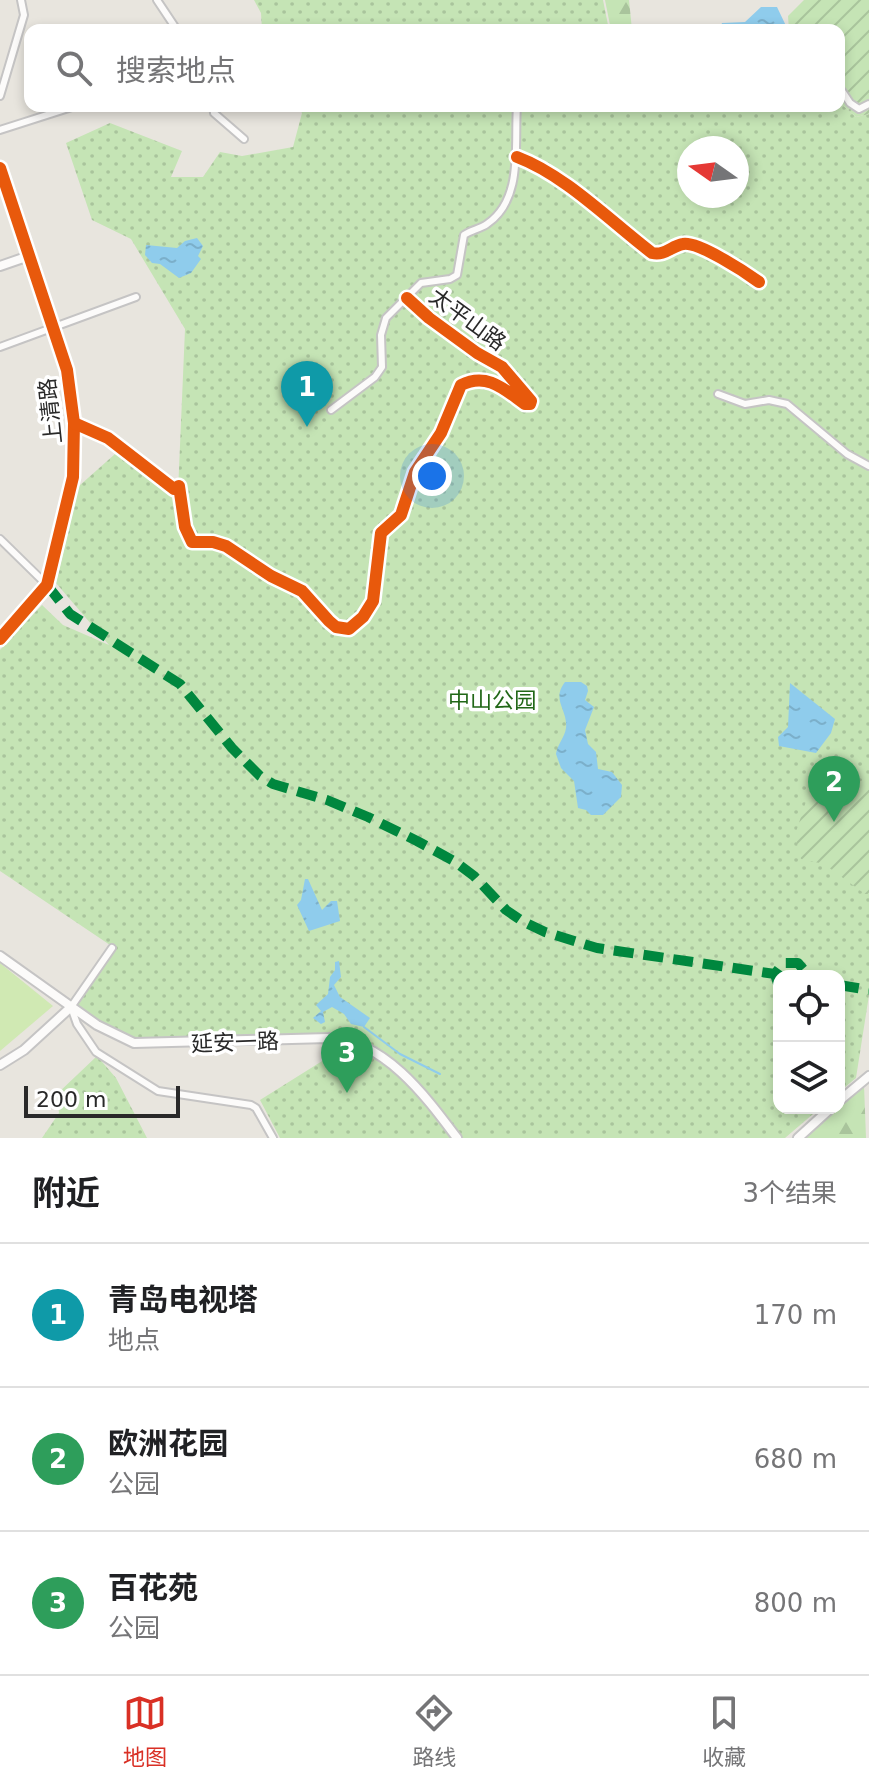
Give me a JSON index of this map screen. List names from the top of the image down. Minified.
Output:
{"streets":{"main road":["延安一路"],"street":["太平山路","上清路"]},"crossings":[["太平山路","上清路"]],"parks":["中山公园"],"scale_bar":"200 m","north":"left","page":{"search":"搜索地点","pins":["1","2","3"],"scale":"200 m","heading":["附近","3个结果"],"list":[{"mark":"1","name":"青岛电视塔","note":"地点","value":"170 m"},{"mark":"2","name":"欧洲花园","note":"公园","value":"680 m"},{"mark":"3","name":"百花苑","note":"公园","value":"800 m"}],"nav":["地图","路线","收藏"]}}
